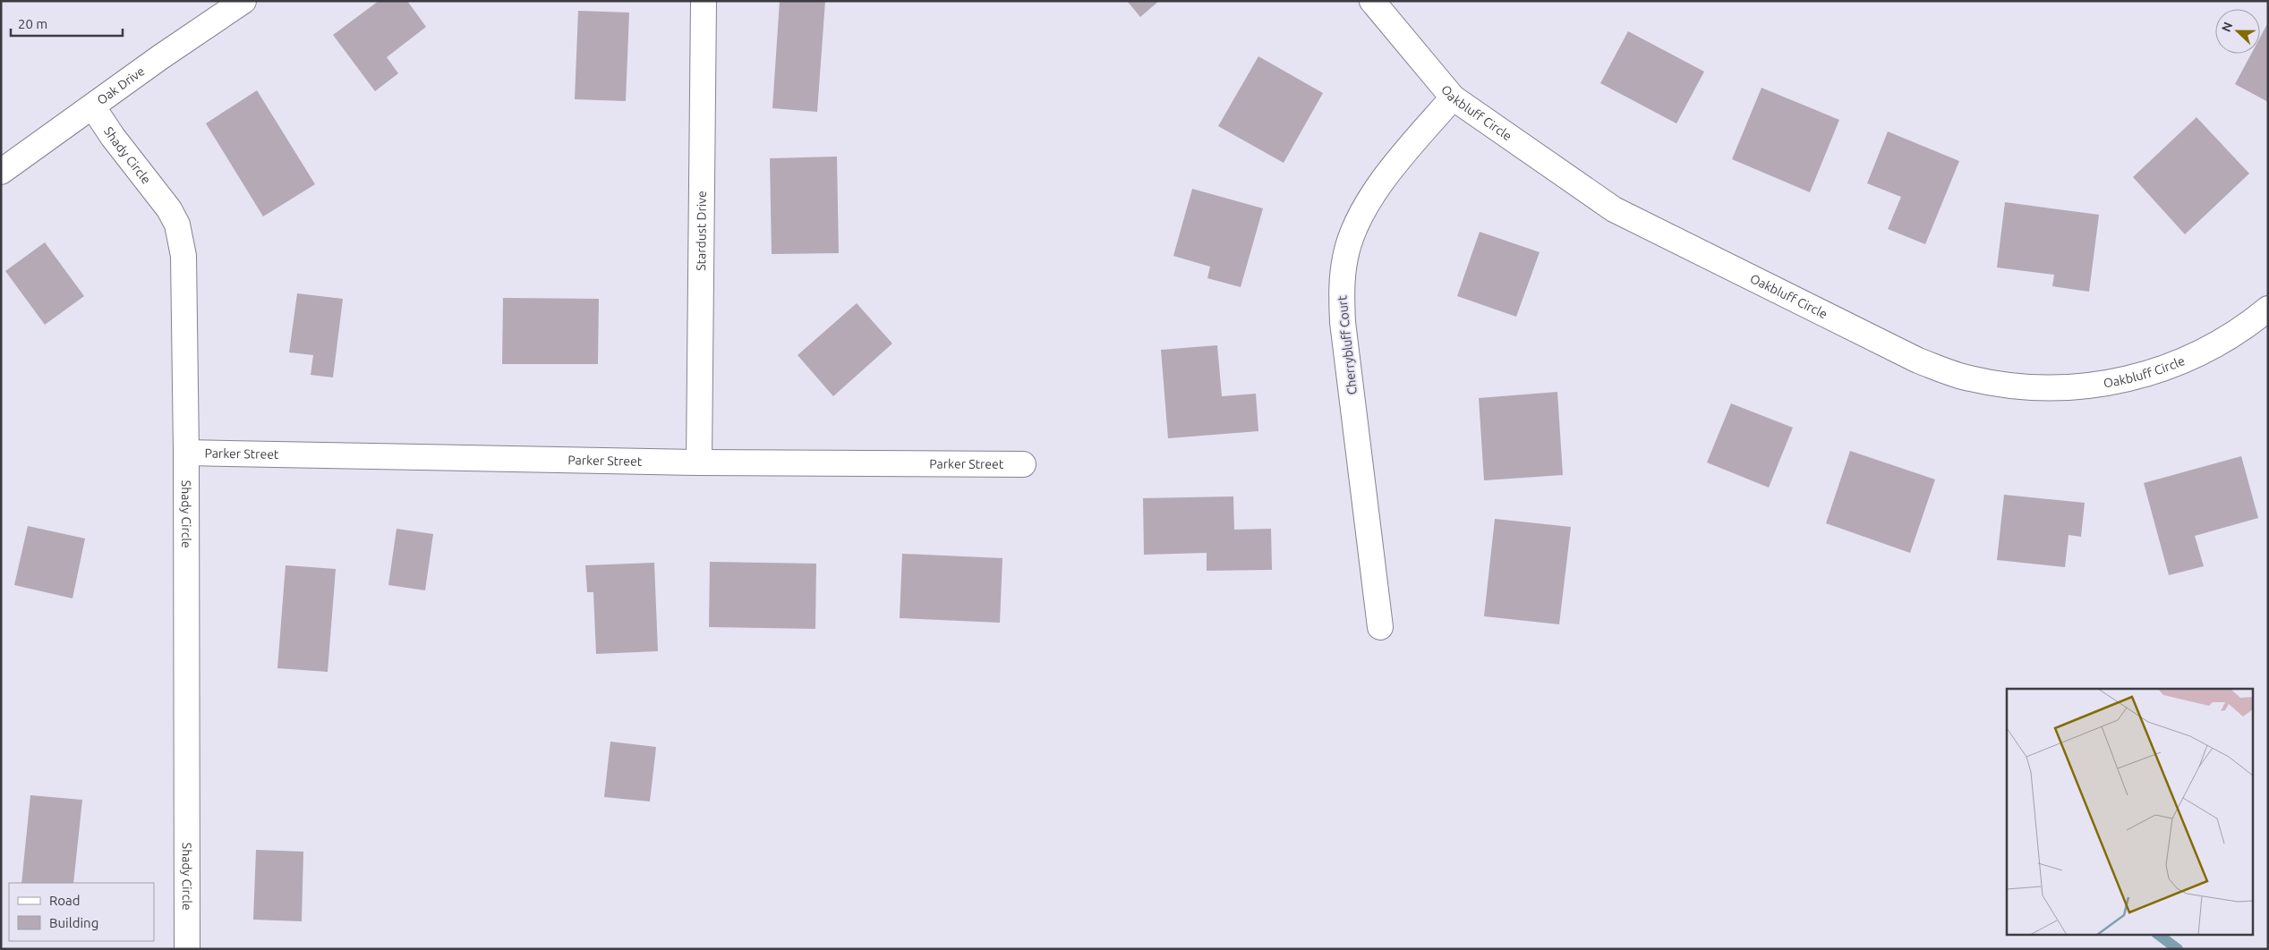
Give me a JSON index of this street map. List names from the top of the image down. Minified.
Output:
{"streets":{"street":["Oak Drive","Oakbluff Circle","Shady Circle","Stardust Drive","Cherrybluff Court","Parker Street"]},"crossings":[["Oak Drive","Shady Circle"],["Oakbluff Circle","Cherrybluff Court"],["Shady Circle","Parker Street"],["Stardust Drive","Parker Street"]],"legend":["Road","Building"],"scale_bar":"20 m","north":"left"}
